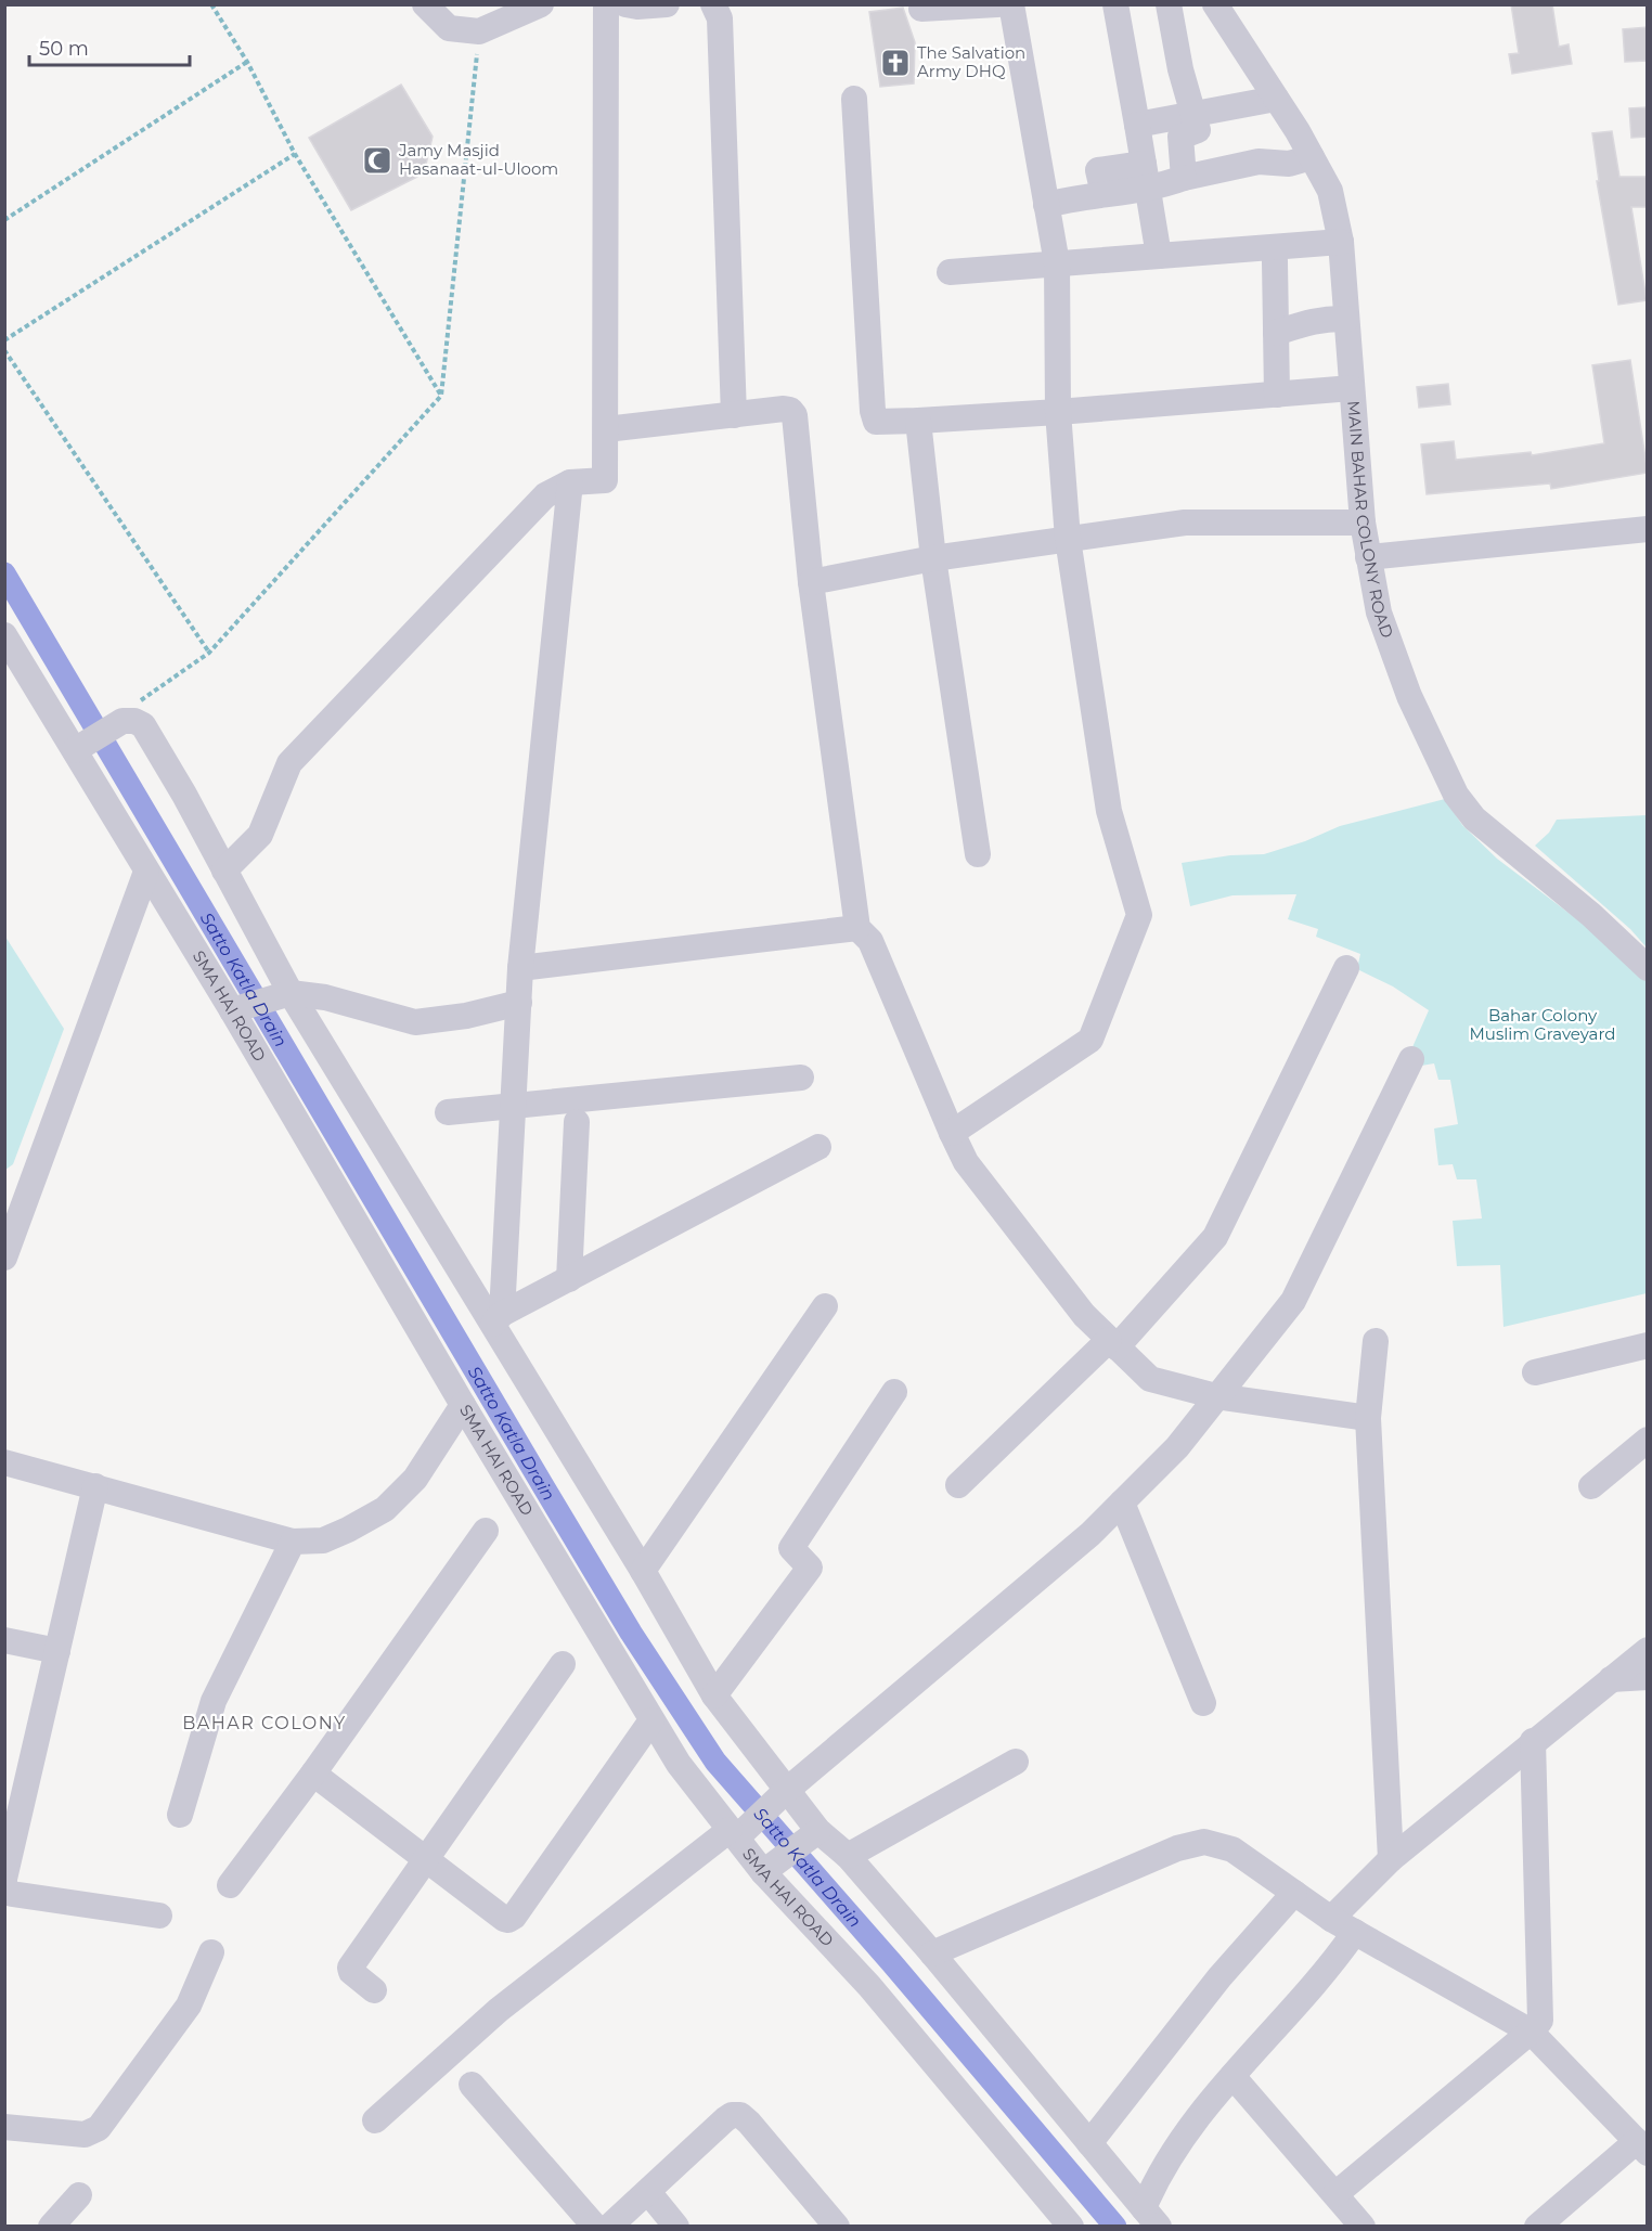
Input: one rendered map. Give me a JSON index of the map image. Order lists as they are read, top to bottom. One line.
{"streets":{"street":["MAIN BAHAR COLONY ROAD","SMA HAI ROAD"]},"districts":["BAHAR COLONY"],"water":["Satto Katla Drain"],"parks":["Bahar Colony Muslim Graveyard"],"places":{"church":["The Salvation Army DHQ"],"mosque":["Jamy Masjid Hasanaat-ul-Uloom"]},"scale_bar":"50 m"}
